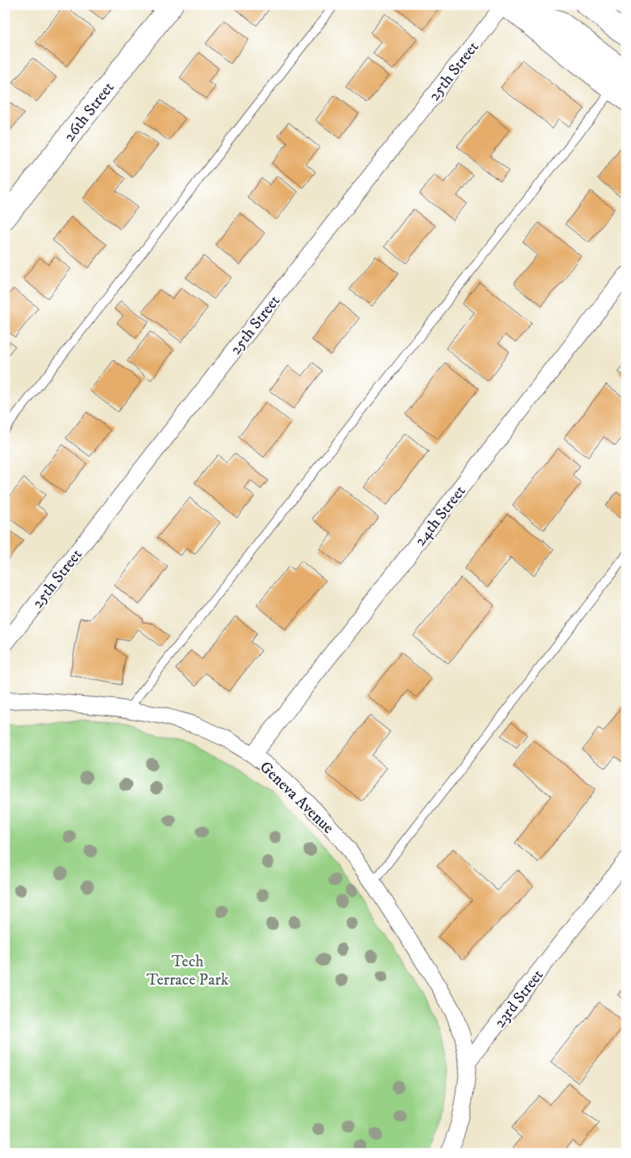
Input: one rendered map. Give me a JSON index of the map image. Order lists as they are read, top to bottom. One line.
{"streets":{"main road":["26th Street"],"street":["25th Street","24th Street","Geneva Avenue","23rd Street"]},"crossings":[["24th Street","Geneva Avenue"],["Geneva Avenue","23rd Street"]],"parks":["Tech Terrace Park"]}
